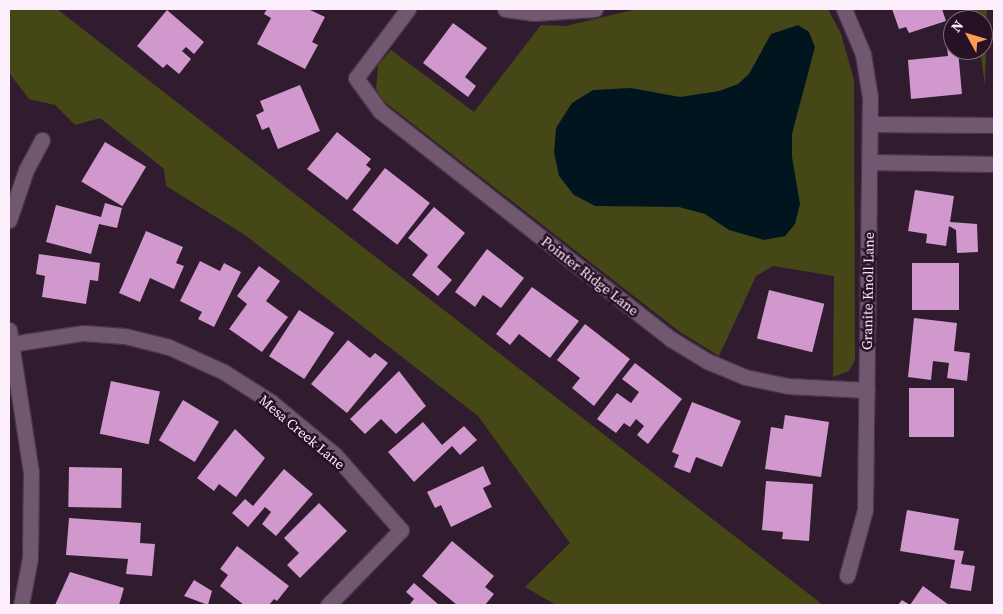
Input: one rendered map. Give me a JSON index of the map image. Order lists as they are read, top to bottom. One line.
{"streets":{"street":["Pointer Ridge Lane","Granite Knoll Lane","Mesa Creek Lane"]},"crossings":[["Pointer Ridge Lane","Granite Knoll Lane"]],"north":"top left"}
